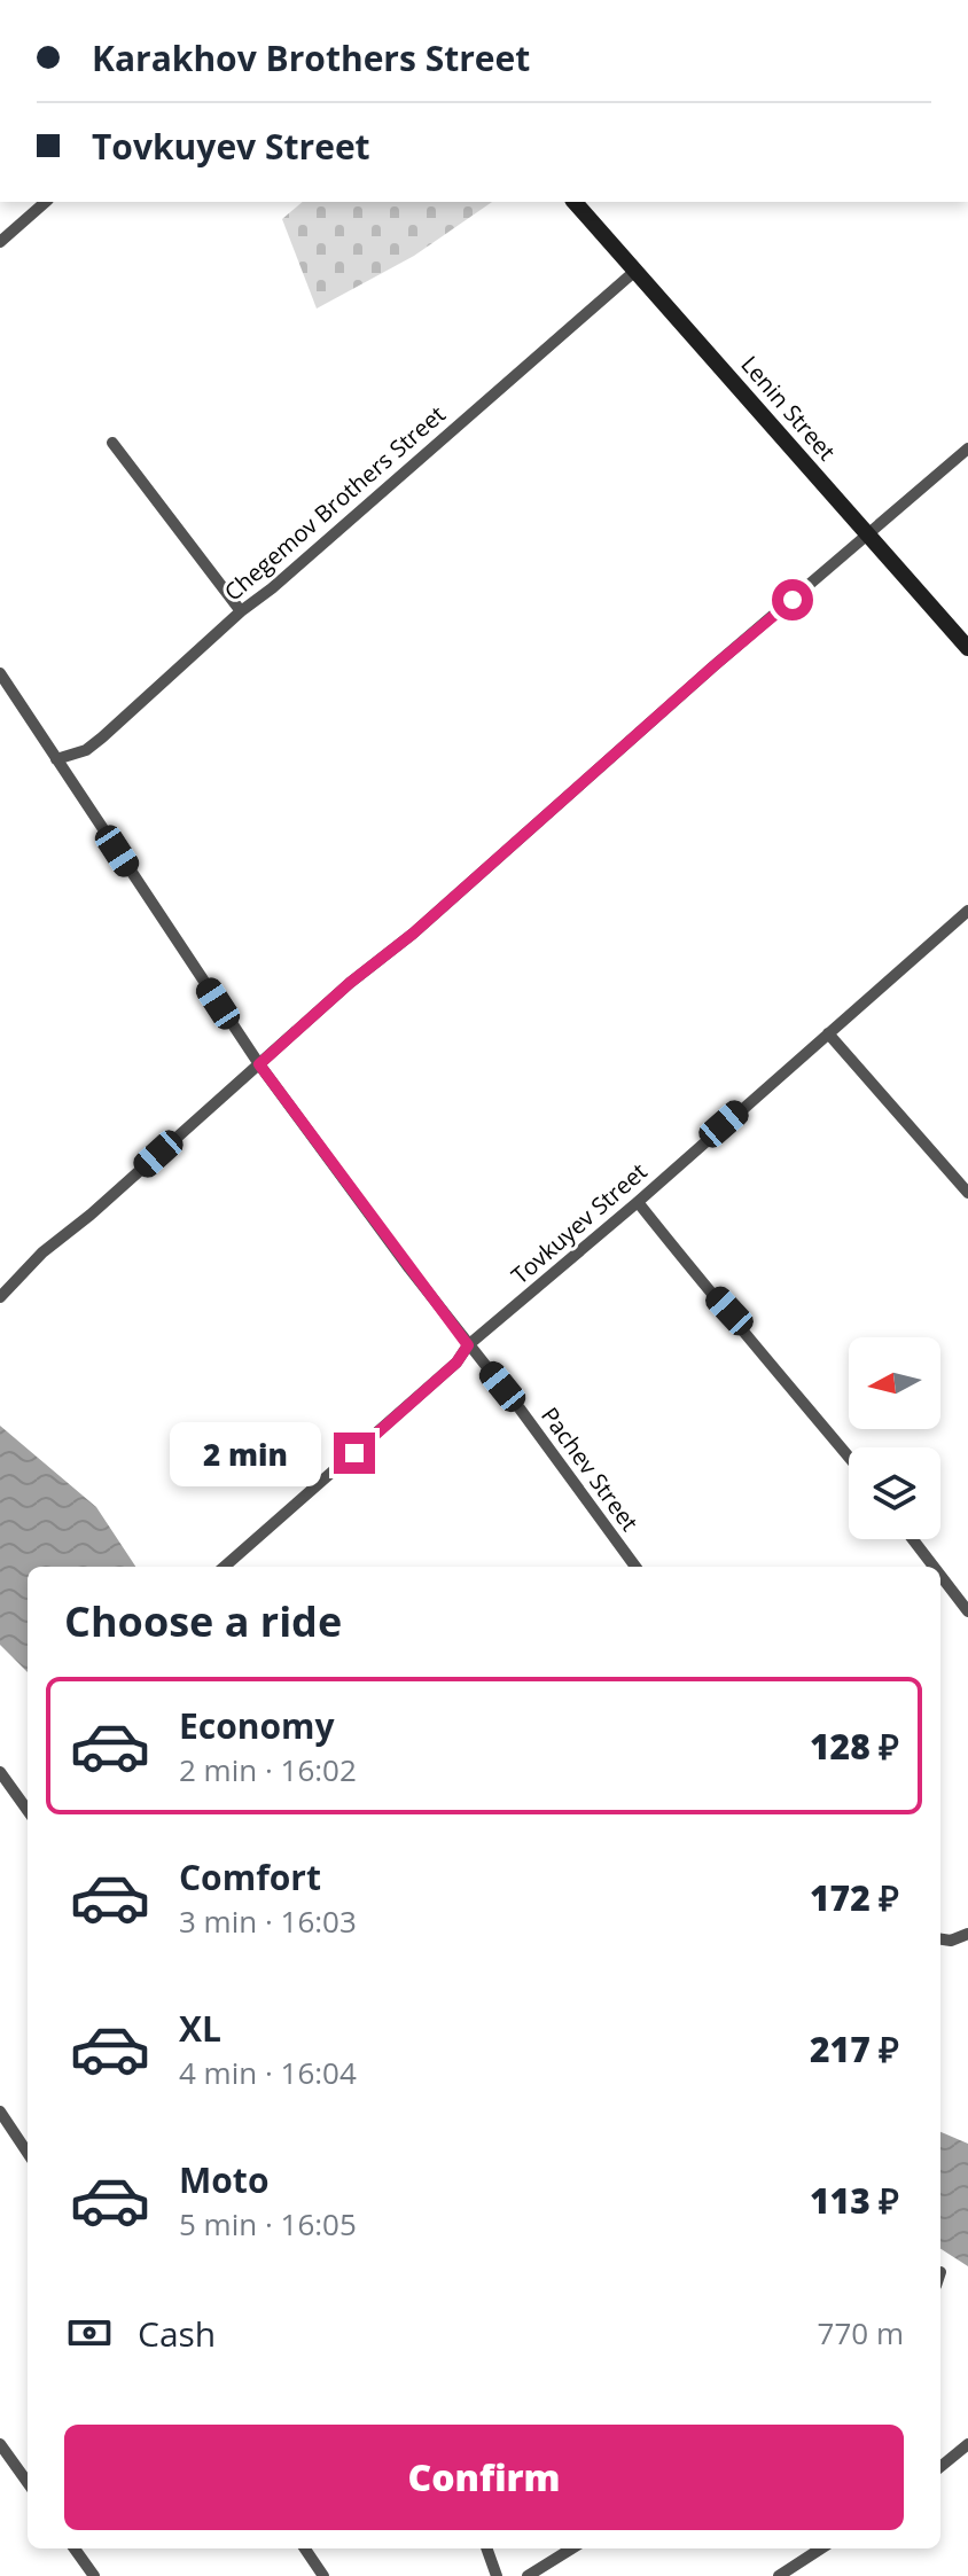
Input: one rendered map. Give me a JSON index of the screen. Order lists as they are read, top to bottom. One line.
{"streets":{"street":["Lenin Street","Chegemov Brothers Street","Tovkuyev Street","Pachev Street"]},"crossings":[["Lenin Street","Chegemov Brothers Street"],["Chegemov Brothers Street","Pachev Street"],["Tovkuyev Street","Pachev Street"]],"north":"left","page":{"banner":["Karakhov Brothers Street","Tovkuyev Street"],"bubble":"2 min","heading":"Choose a ride","list":[{"name":"Economy","note":"2 min · 16:02","value":"128 ₽"},{"name":"Comfort","note":"3 min · 16:03","value":"172 ₽"},{"name":"XL","note":"4 min · 16:04","value":"217 ₽"},{"name":"Moto","note":"5 min · 16:05","value":"113 ₽"}],"pay":["Cash","770 m"],"buttons":"Confirm"}}
